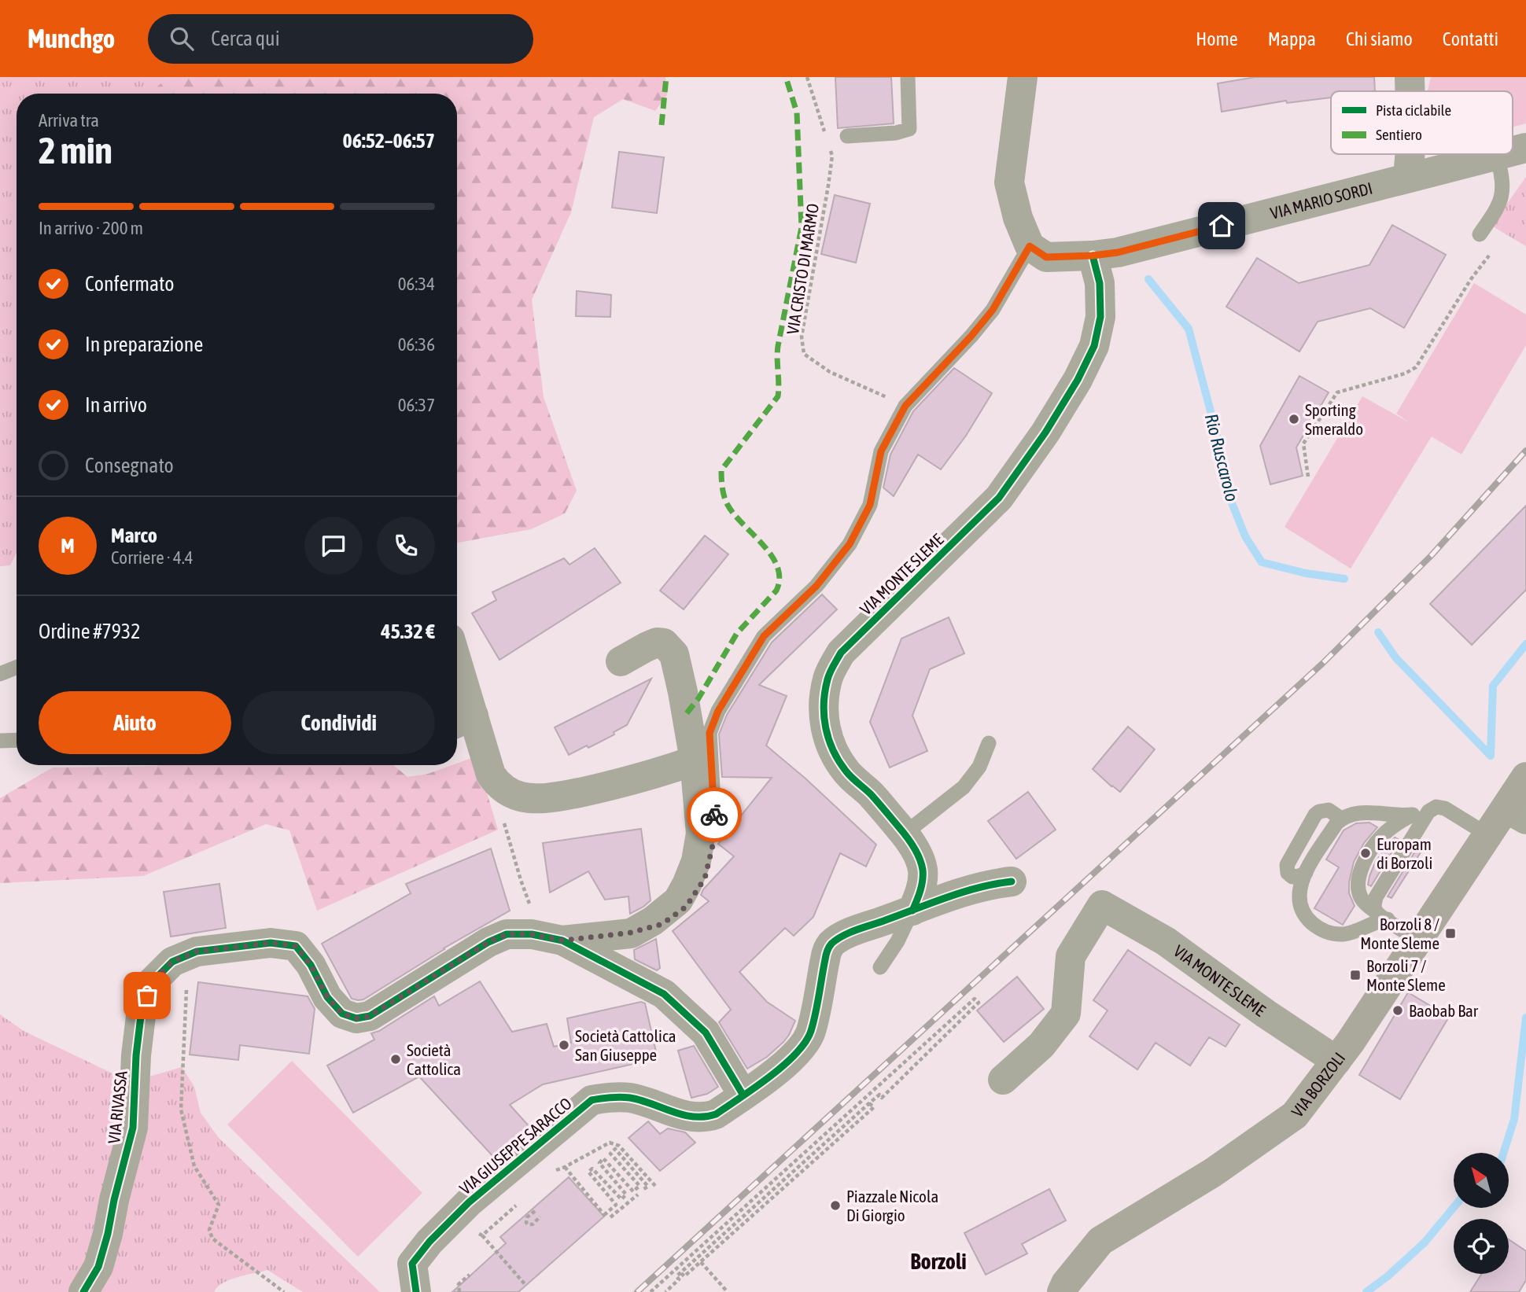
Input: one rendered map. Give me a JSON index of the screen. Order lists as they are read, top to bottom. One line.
{"streets":{"main road":["VIA BORZOLI"],"street":["VIA MARIO SORDI","VIA MONTE SLEME","VIA RIVASSA","VIA GIUSEPPE SARACCO"],"path":["VIA CRISTO DI MARMO"]},"crossings":[["VIA MARIO SORDI","VIA MONTE SLEME"],["VIA MONTE SLEME","VIA BORZOLI"]],"districts":["Borzoli"],"water":["Rio Ruscarolo"],"places":{"other":["Sporting Smeraldo","Europam di Borzoli","Baobab Bar","Società Cattolica San Giuseppe","Società Cattolica","Piazzale Nicola Di Giorgio"],"transit":["Borzoli 8 / Monte Sleme","Borzoli 7 / Monte Sleme"]},"legend":["Pista ciclabile","Sentiero"],"north":"top left","page":{"header":"Munchgo","search":"Cerca qui","nav":["Home","Mappa","Chi siamo","Contatti"],"heading":["2 min","Arriva tra","06:52–06:57"],"panel":["Marco","Corriere · 4.4","Ordine #7932","45.32 €"],"bar":"In arrivo · 200 m","list":[["Confermato","06:34"],["In preparazione","06:36"],["In arrivo","06:37"],"Consegnato"],"round":"M","buttons":["Aiuto","Condividi"]}}
